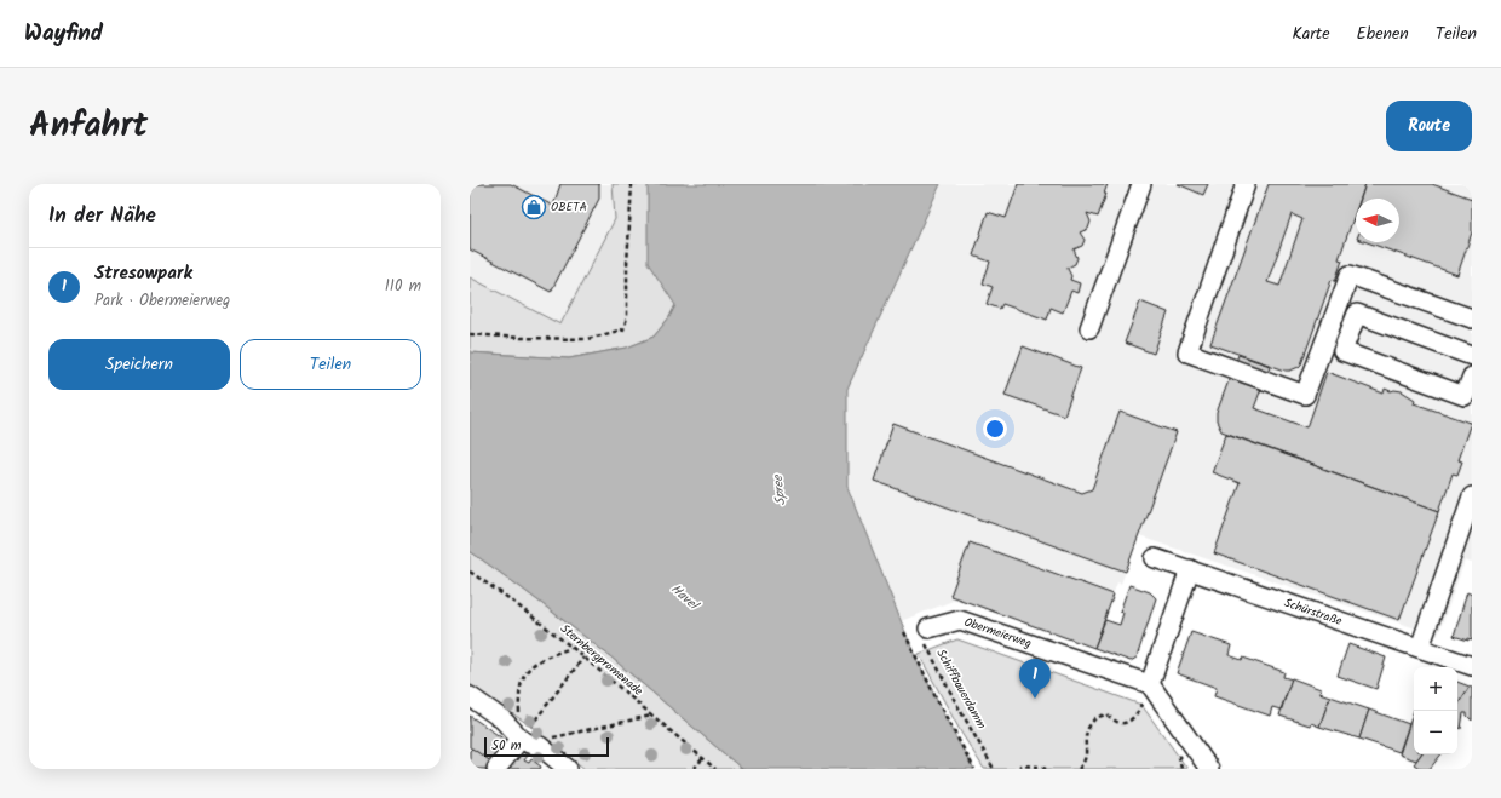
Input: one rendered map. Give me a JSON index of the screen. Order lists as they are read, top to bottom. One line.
{"streets":{"street":["Schürstraße","Obermeierweg"],"path":["Sternbergpromenade","Schiffbauerdamm"]},"crossings":[["Obermeierweg","Schiffbauerdamm"]],"water":["Spree","Havel"],"places":{"shop":["OBETA"]},"scale_bar":"50 m","north":"left","page":{"header":"Wayfind","nav":["Karte","Ebenen","Teilen"],"title":"Anfahrt","buttons":["Route",["Speichern","Teilen"]],"heading":"In der Nähe","list":[{"mark":"1","name":"Stresowpark","note":"Park · Obermeierweg","value":"110 m"}],"pins":"1","map_buttons":["+","−"],"scale":"50 m"}}
